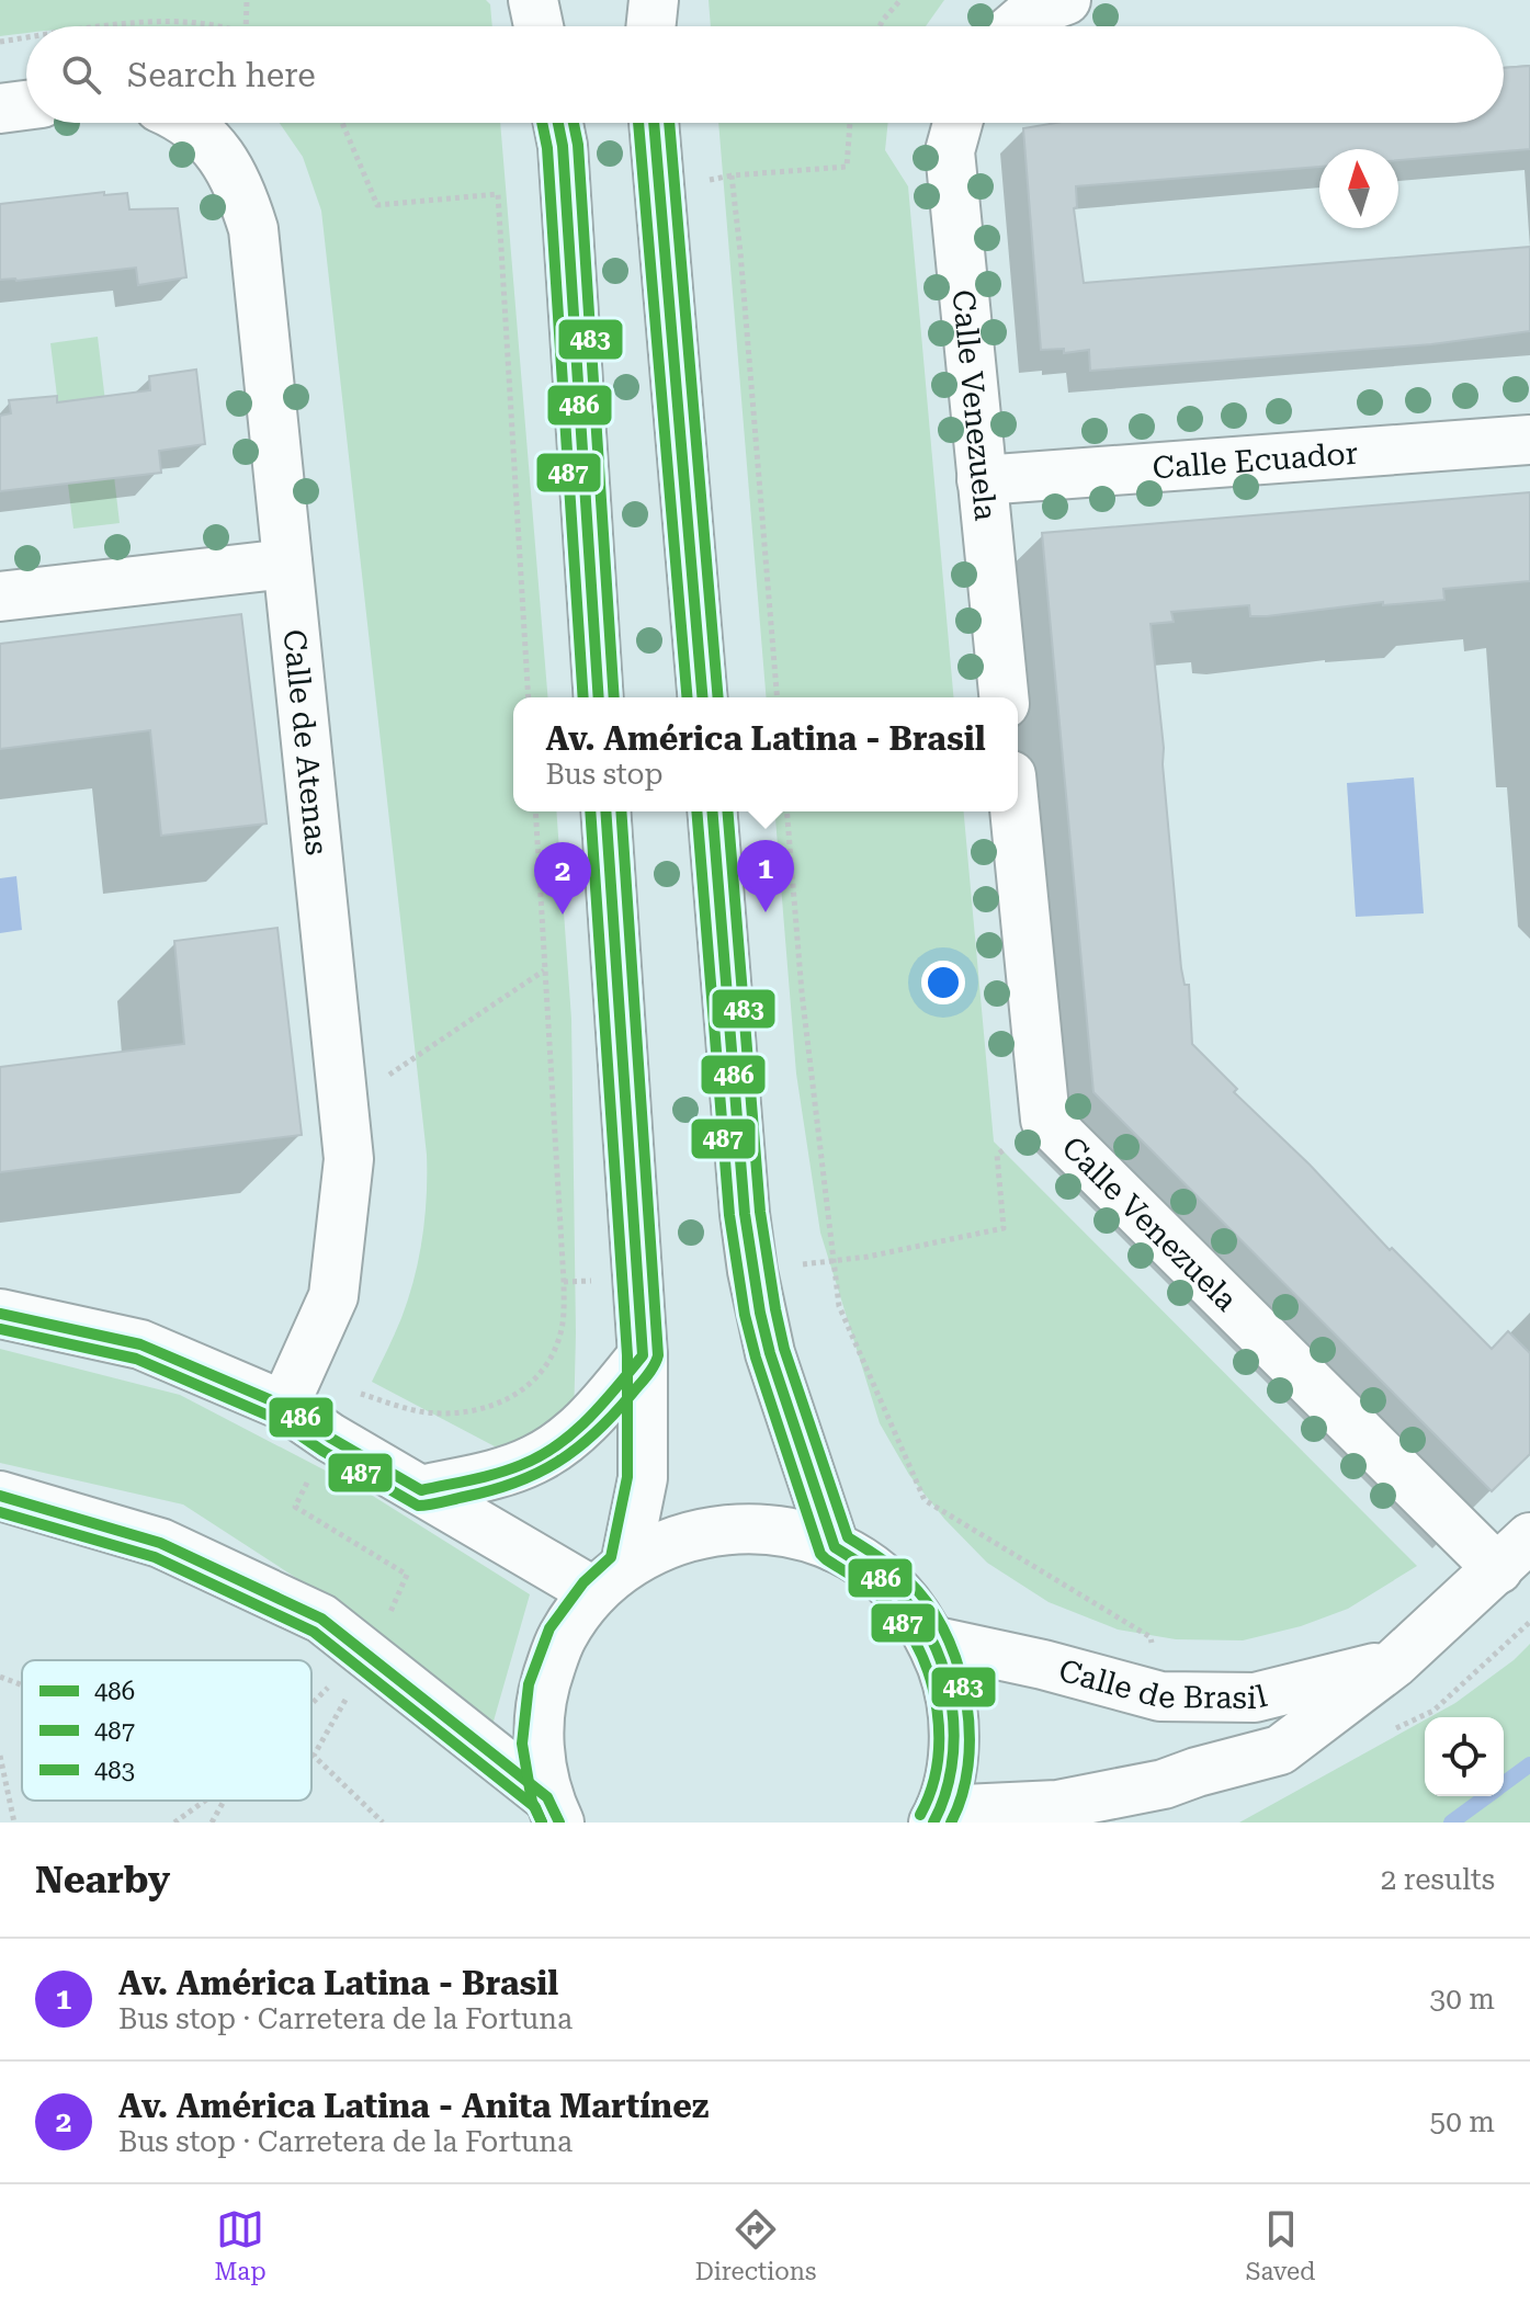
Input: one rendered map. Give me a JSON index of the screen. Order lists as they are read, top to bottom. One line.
{"streets":{"main road":["Calle Venezuela","Calle Ecuador","Calle de Atenas","Calle de Brasil"]},"crossings":[["Calle Venezuela","Calle Ecuador"],["Calle Venezuela","Calle de Brasil"]],"lines":["transit line 486","transit line 487","transit line 483"],"legend":["486","487","483"],"north":"top","page":{"search":"Search here","popup":["Av. América Latina - Brasil","Bus stop"],"pins":["1","2"],"heading":["Nearby","2 results"],"list":[{"mark":"1","name":"Av. América Latina - Brasil","note":"Bus stop · Carretera de la Fortuna","value":"30 m"},{"mark":"2","name":"Av. América Latina - Anita Martínez","note":"Bus stop · Carretera de la Fortuna","value":"50 m"}],"nav":["Map","Directions","Saved"]}}
